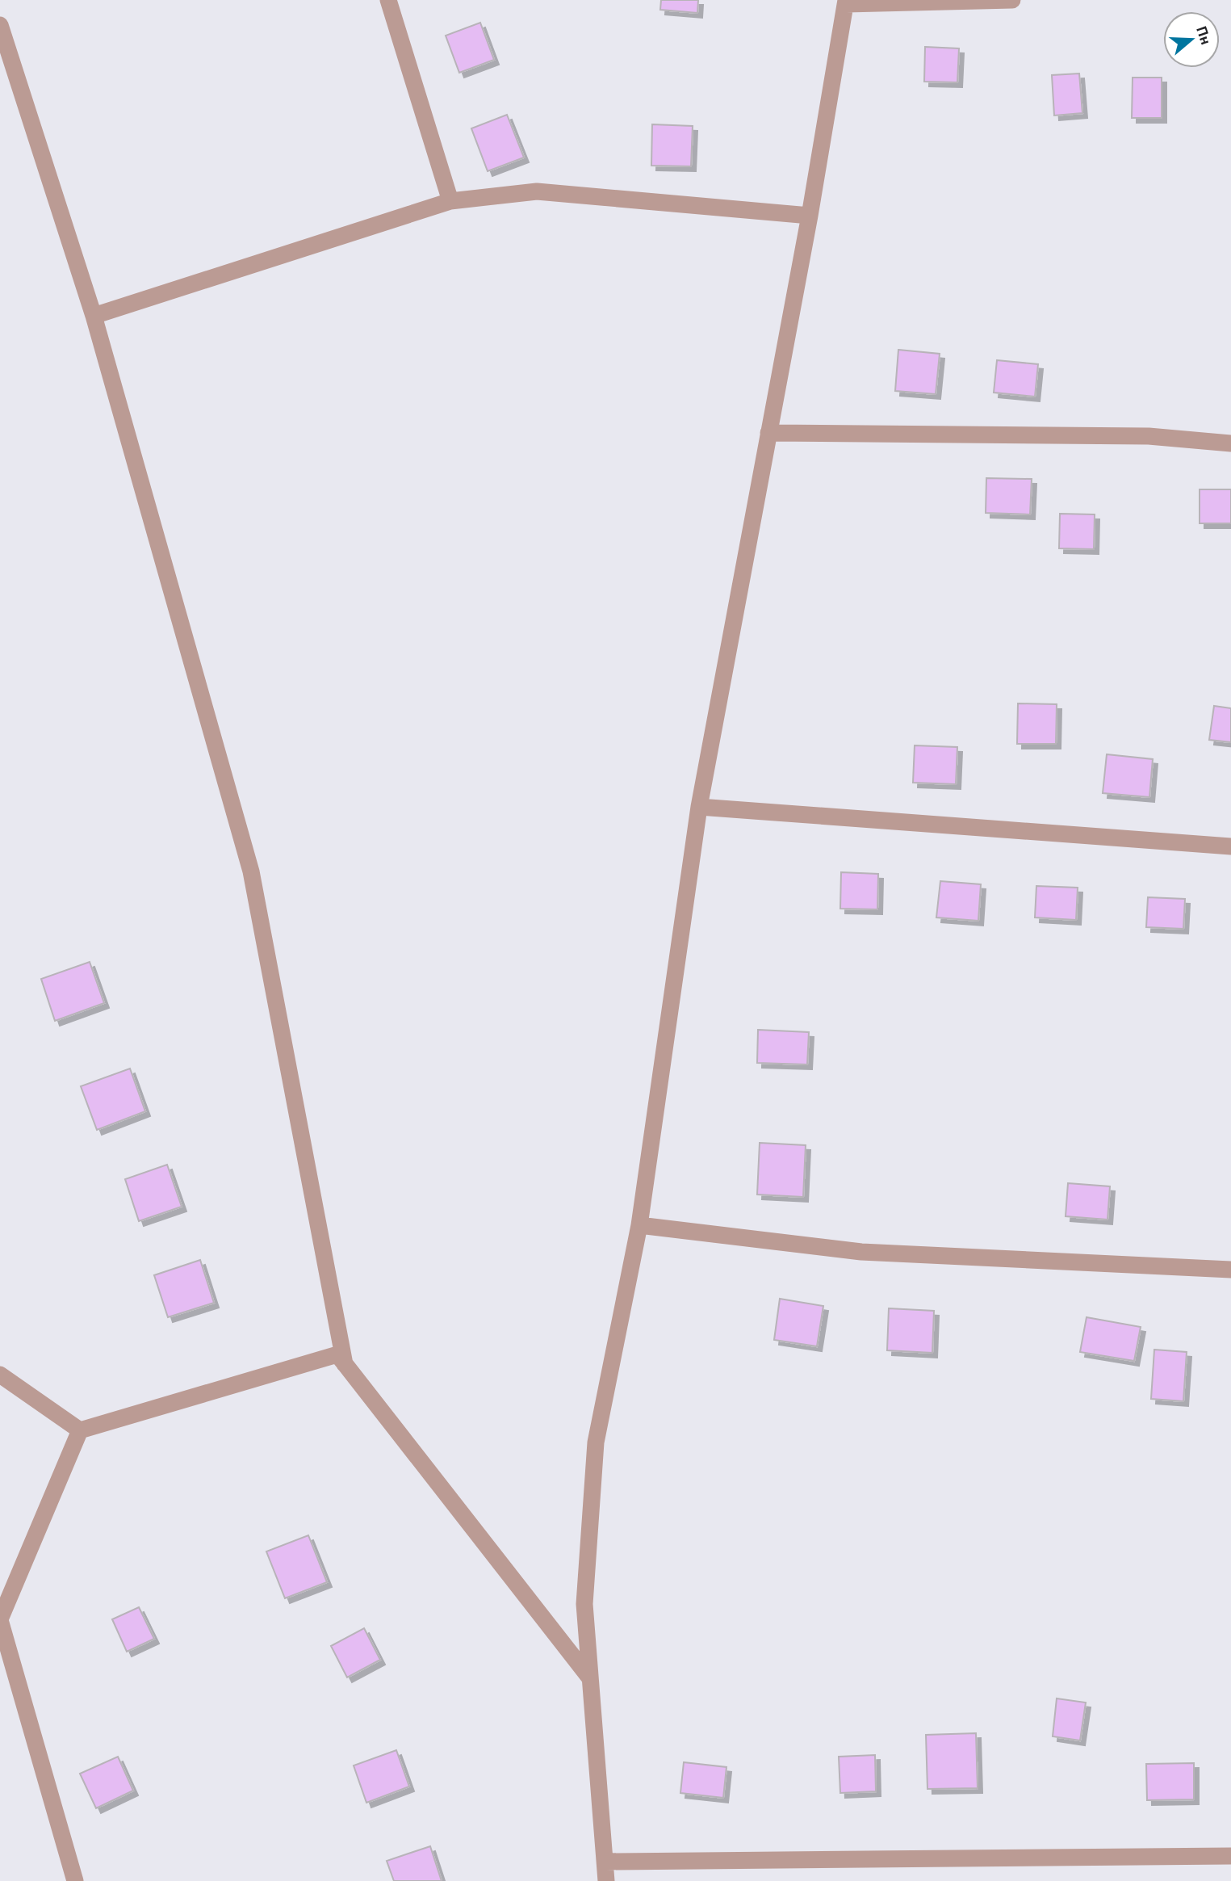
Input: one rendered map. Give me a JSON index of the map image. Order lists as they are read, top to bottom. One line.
{"north":"right"}
